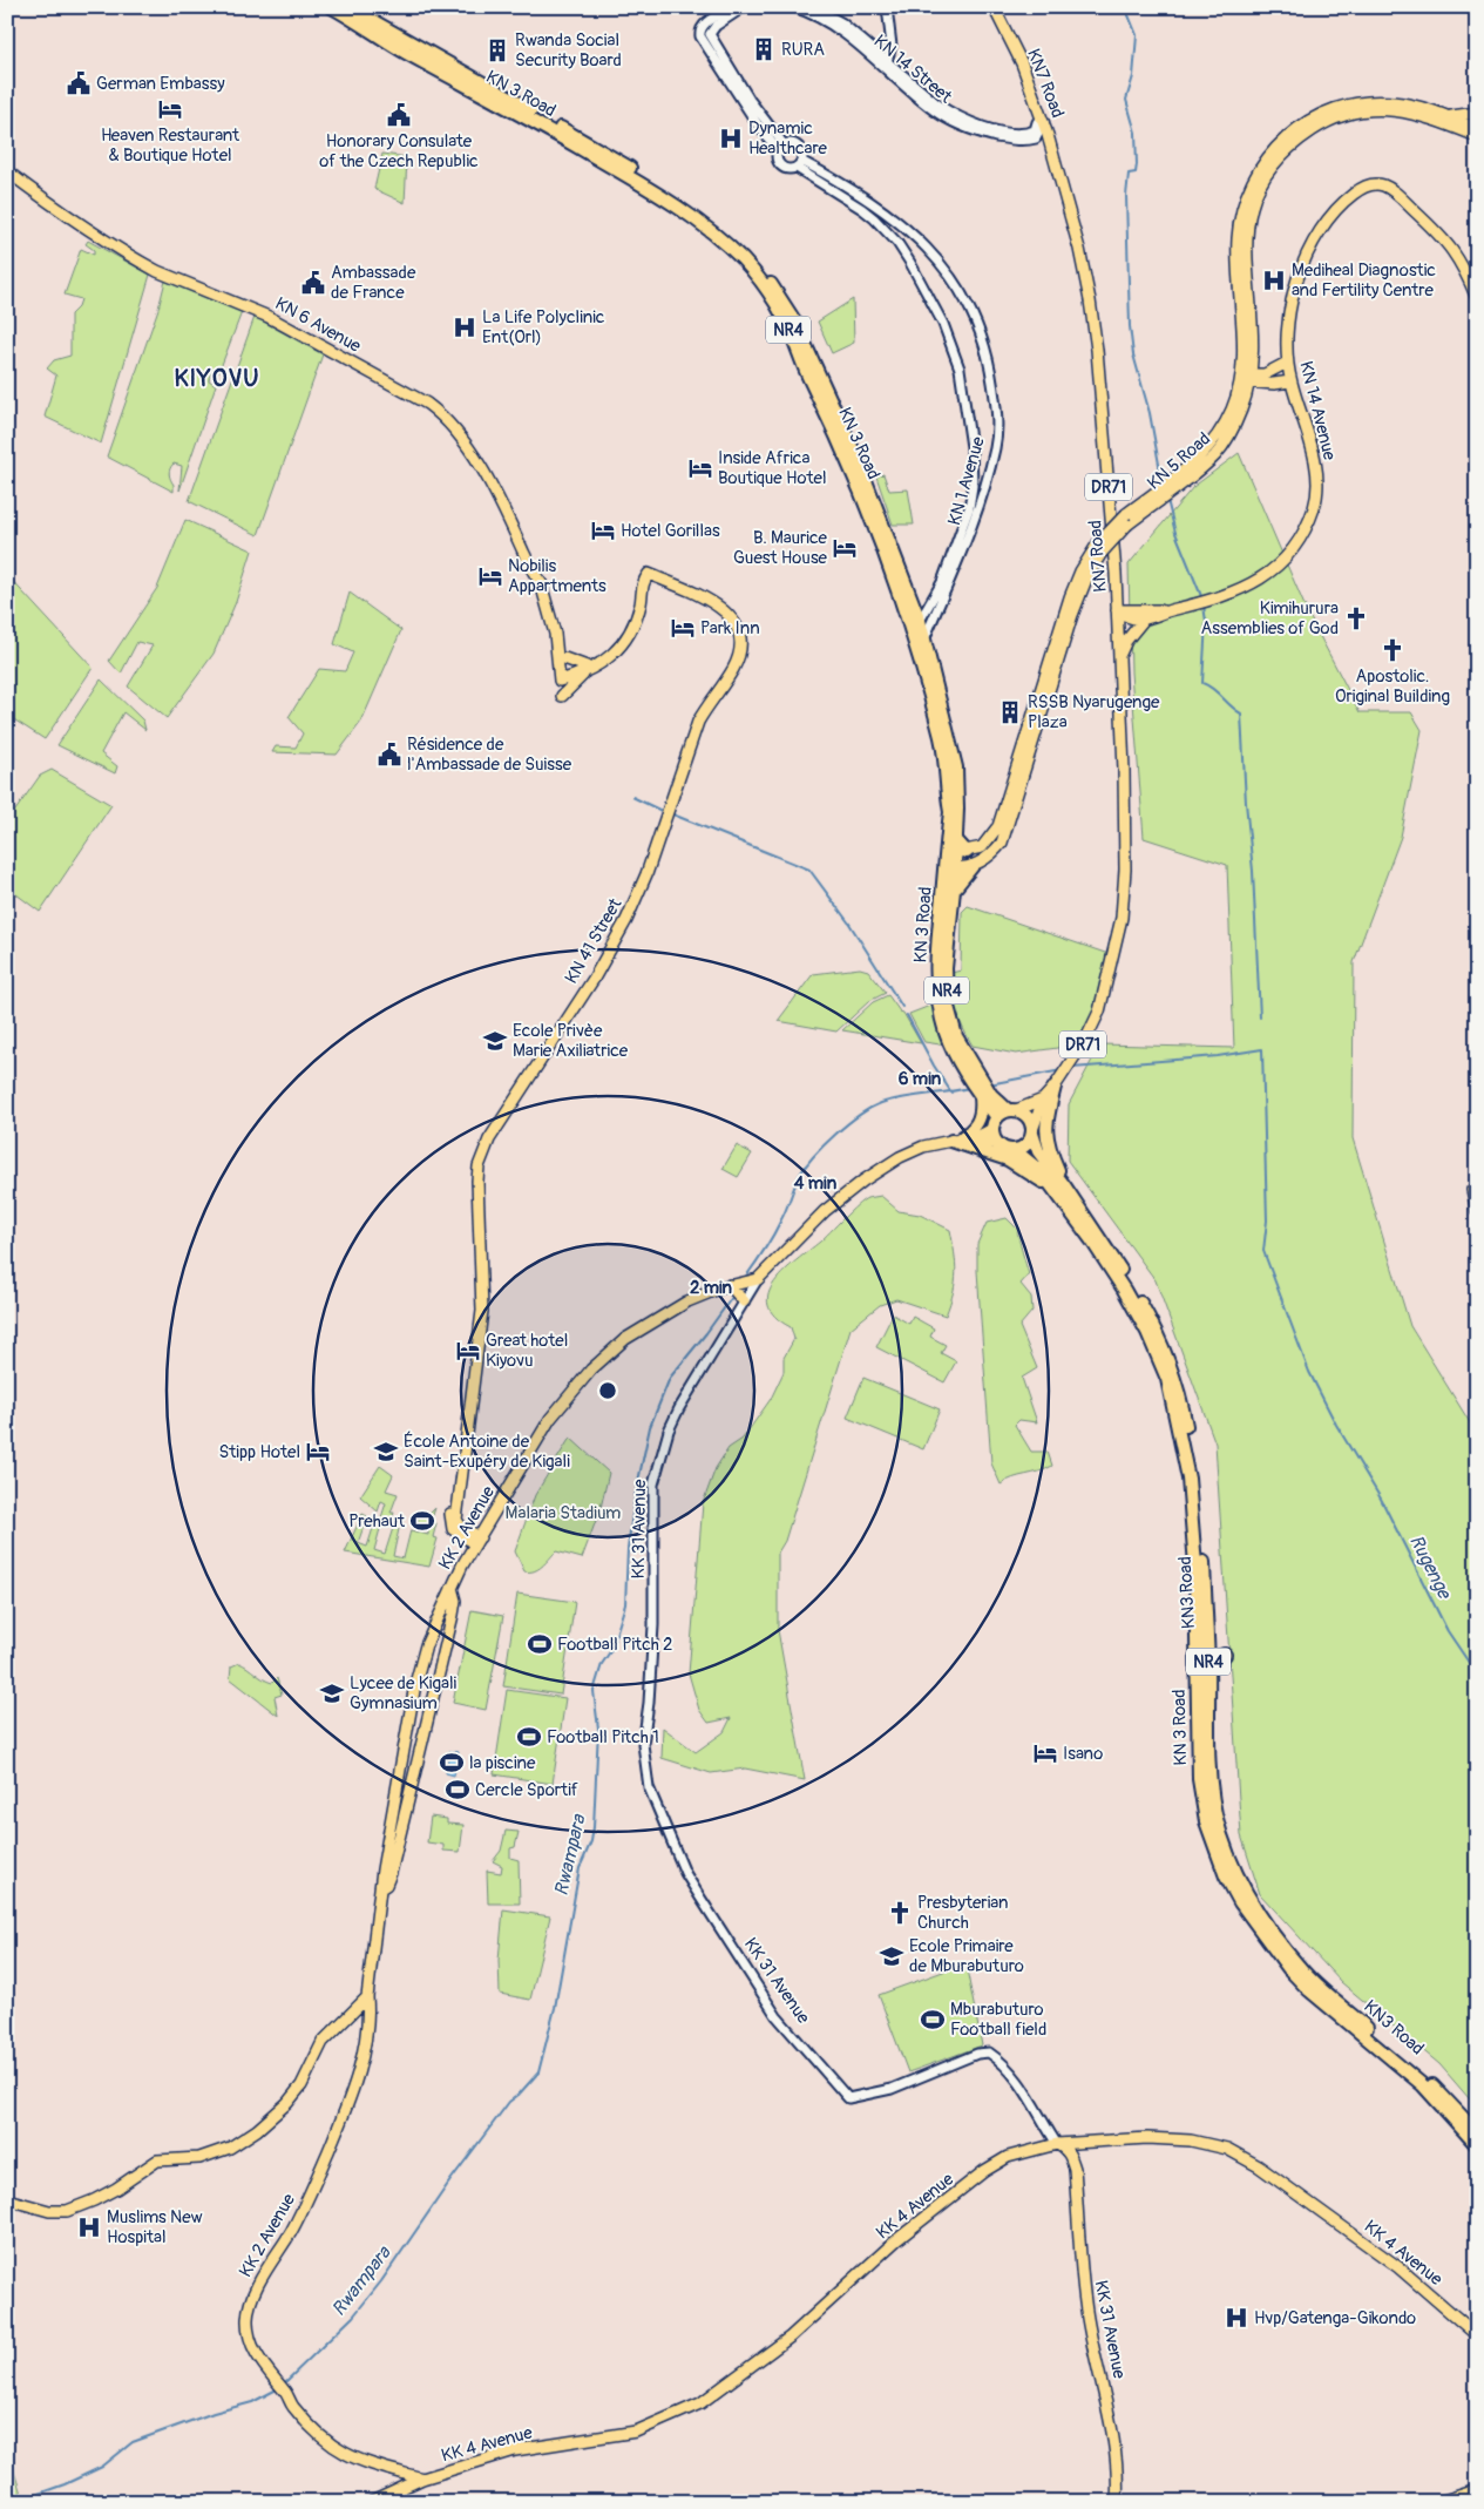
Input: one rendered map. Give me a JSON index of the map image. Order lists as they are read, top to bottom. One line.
{"streets":{"highway":["KN 3 Road","NR4","KN3 Road"],"main road":["KN7 Road","KN 6 Avenue","KN 14 Avenue","KN 5 Road","DR71","KN 41 Street","KK 2 Avenue","KK 31 Avenue","KK 4 Avenue"],"street":["KN 14 Street","KN 1 Avenue"]},"crossings":[["KN 14 Street","KN7 Road"],["KN7 Road","KN 3 Road"],["KN7 Road","NR4"],["KN7 Road","KN3 Road"],["KN 3 Road","NR4"],["KN 3 Road","KN 5 Road"],["KN 3 Road","KN 1 Avenue"],["KN 3 Road","KN3 Road"],["KN 6 Avenue","KN 41 Street"],["NR4","KN3 Road"],["KN 41 Street","KK 2 Avenue"],["KK 2 Avenue","KK 31 Avenue"],["KK 2 Avenue","KK 4 Avenue"],["KK 31 Avenue","KK 4 Avenue"]],"districts":["KIYOVU"],"water":["Rugenge","Rwampara"],"parks":["Malaria Stadium"],"places":{"building":["RURA","Rwanda Social Security Board","RSSB Nyarugenge Plaza"],"public building":["German Embassy","Honorary Consulate of the Czech Republic","Ambassade de France","Résidence de l'Ambassade de Suisse"],"hotel":["Heaven Restaurant & Boutique Hotel","Inside Africa Boutique Hotel","Hotel Gorillas","B. Maurice Guest House","Nobilis Appartments","Park Inn","Great hotel Kiyovu","Stipp Hotel","Isano"],"hospital":["Dynamic Healthcare","Mediheal Diagnostic and Fertility Centre","La Life Polyclinic Ent(Orl)","Muslims New Hospital","Hvp/Gatenga-Gikondo"],"church":["Kimihurura Assemblies of God","Apostolic. Original Building","Presbyterian Church"],"school or university":["Ecole Privèe Marie Axiliatrice","École Antoine de Saint-Exupéry de Kigali","Lycee de Kigali Gymnasium","Ecole Primaire de Mburabuturo"],"sports":["Prehaut","Football Pitch 2","Football Pitch 1","la piscine","Cercle Sportif","Mburabuturo Football field"]},"rings":["6 min","4 min","2 min"]}
